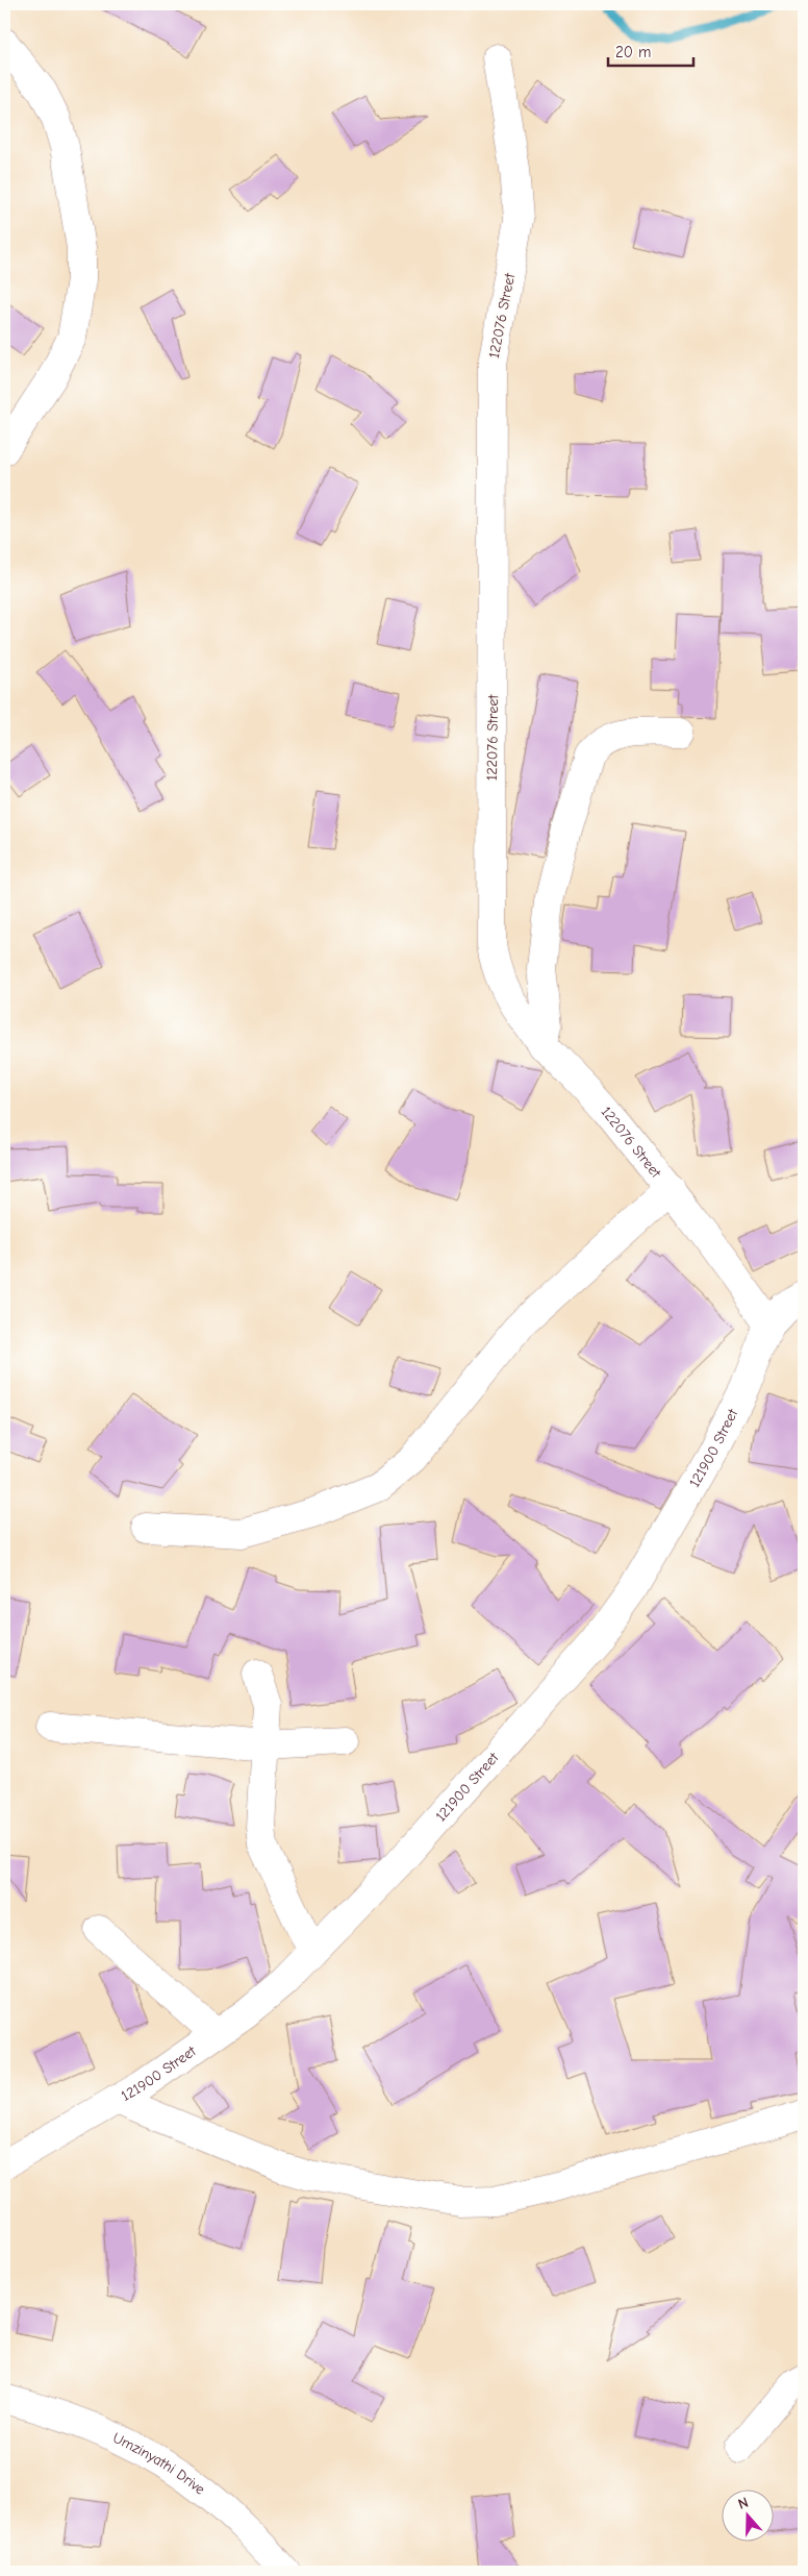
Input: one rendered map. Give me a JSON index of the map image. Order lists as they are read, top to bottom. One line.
{"streets":{"street":["122076 Street","121900 Street","Umzinyathi Drive"]},"crossings":[["122076 Street","121900 Street"]],"scale_bar":"20 m","north":"top"}
